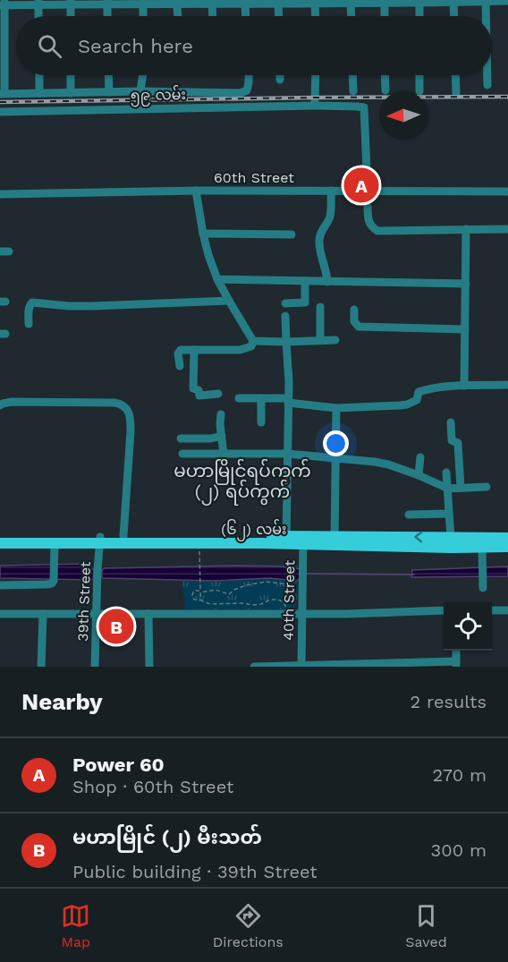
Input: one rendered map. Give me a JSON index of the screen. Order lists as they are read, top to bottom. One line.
{"streets":{"main road":["(၆၂) လမ်း"],"street":["၅၉ လမ်း","60th Street","40th Street","39th Street"]},"crossings":[["၅၉ လမ်း","60th Street"],["(၆၂) လမ်း","40th Street"],["(၆၂) လမ်း","39th Street"]],"districts":["မဟာမြိုင်ရပ်ကွက် (၂) ရပ်ကွက်"],"north":"left","page":{"search":"Search here","pins":["A","B"],"heading":["Nearby","2 results"],"list":[{"mark":"A","name":"Power 60","note":"Shop · 60th Street","value":"270 m"},{"mark":"B","name":"မဟာမြိုင် (၂) မီးသတ်","note":"Public building · 39th Street","value":"300 m"}],"nav":["Map","Directions","Saved"]}}
